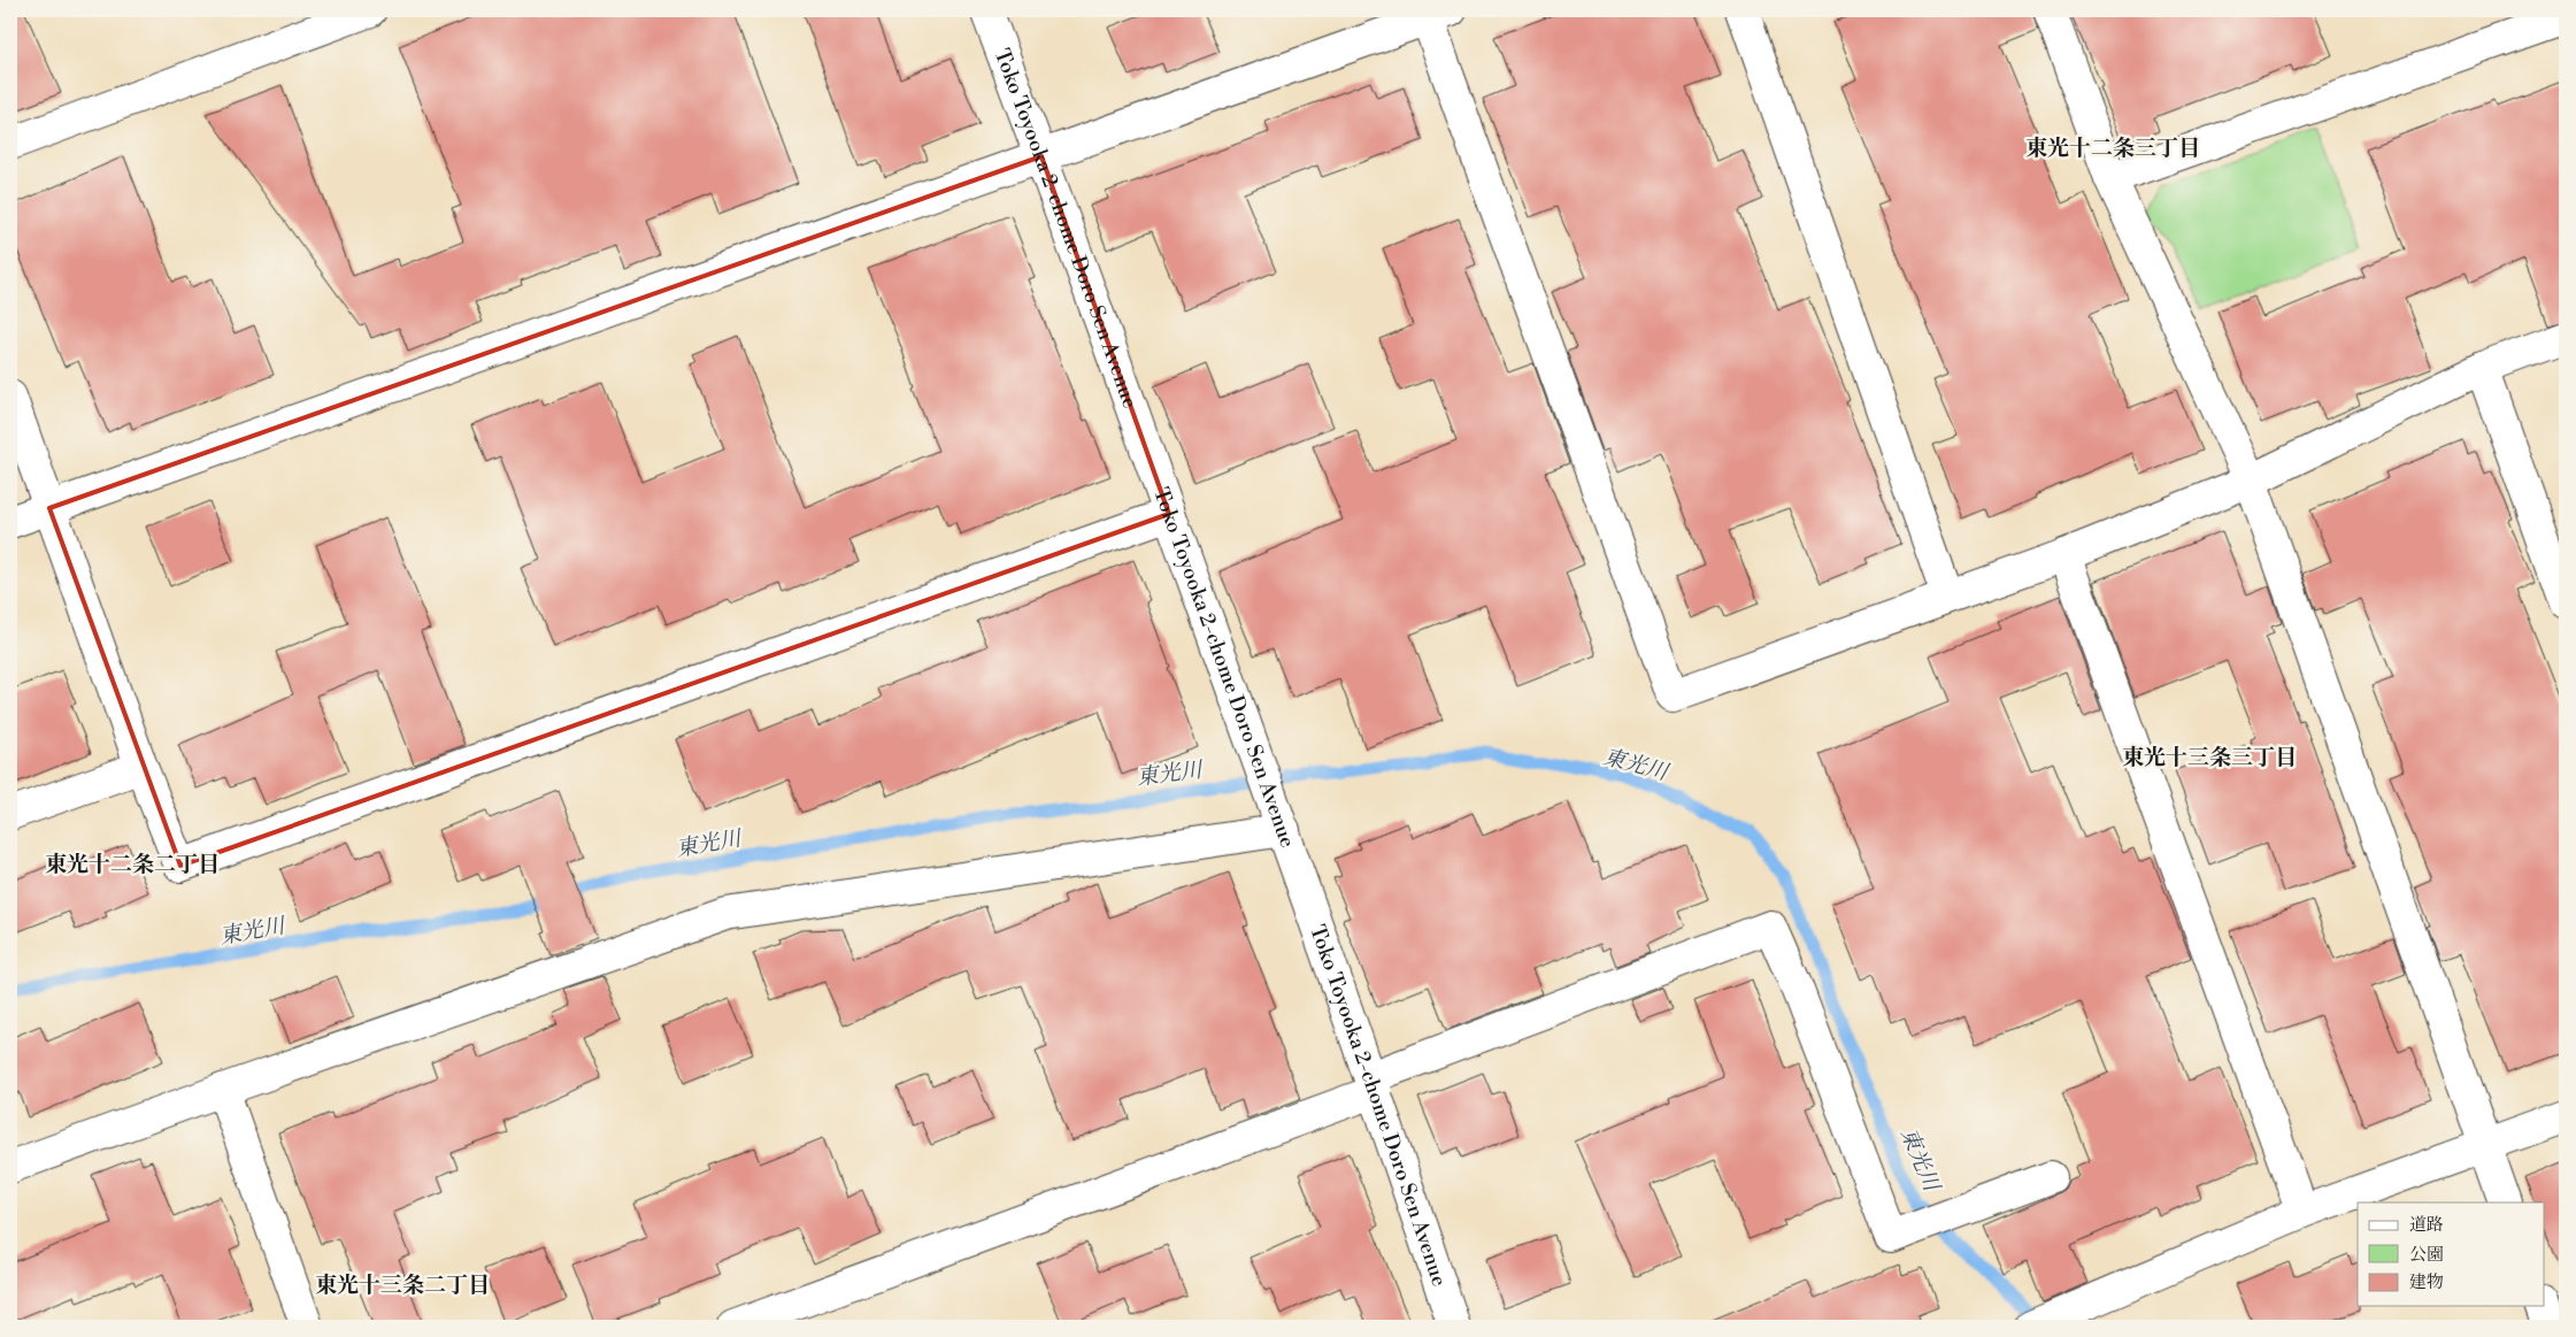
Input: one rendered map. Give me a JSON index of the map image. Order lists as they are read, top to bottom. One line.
{"streets":{"street":["Toko Toyooka 2-chome Doro Sen Avenue"]},"districts":["東光十二条三丁目","東光十三条三丁目","東光十二条二丁目","東光十三条二丁目"],"water":["東光川"],"legend":["道路","公園","建物"]}
